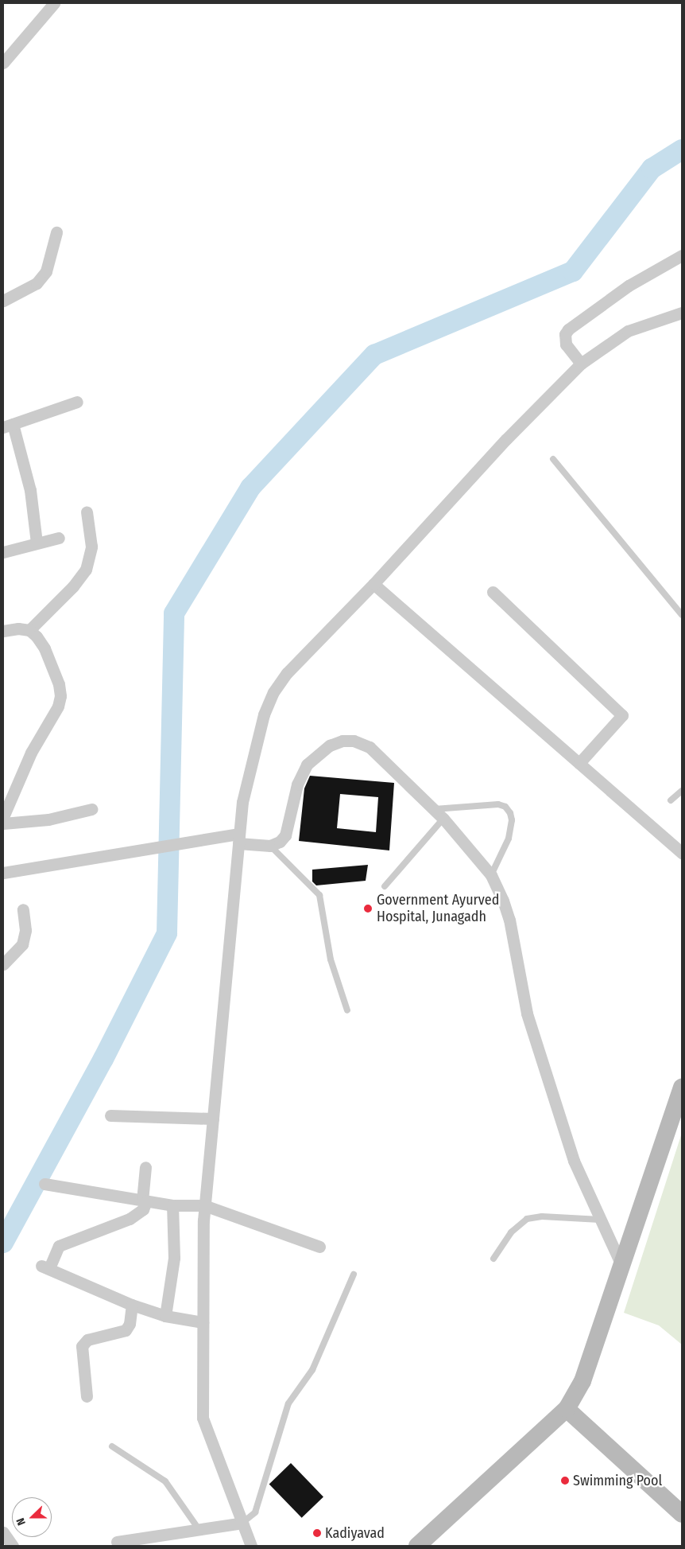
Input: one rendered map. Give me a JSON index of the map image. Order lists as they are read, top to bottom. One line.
{"places":["Government Ayurved Hospital, Junagadh","Swimming Pool","Kadiyavad"],"north":"left"}
